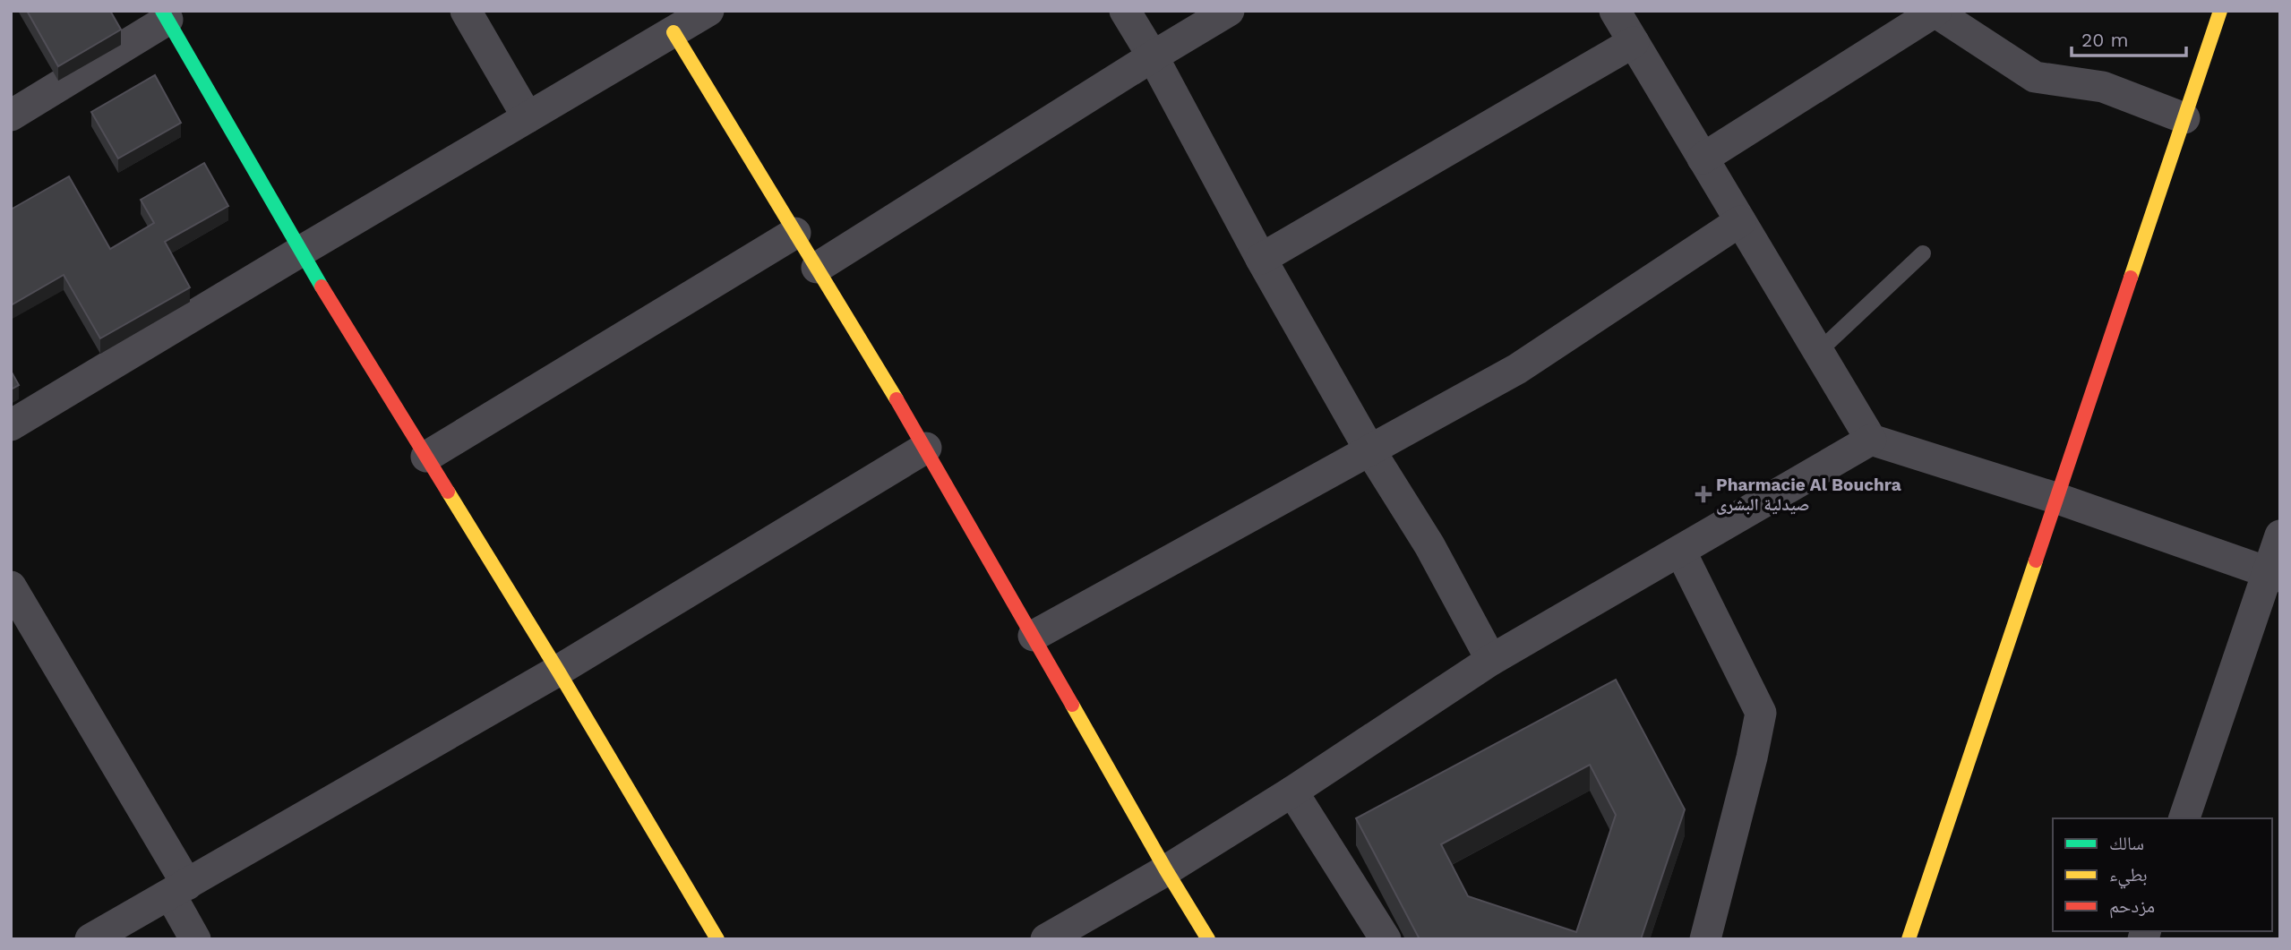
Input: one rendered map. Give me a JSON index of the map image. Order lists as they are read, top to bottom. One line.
{"places":{"health":["Pharmacie Al Bouchra صيدلية البشرى"]},"legend":["سالك","بطيء","مزدحم"],"scale_bar":"20 m"}
